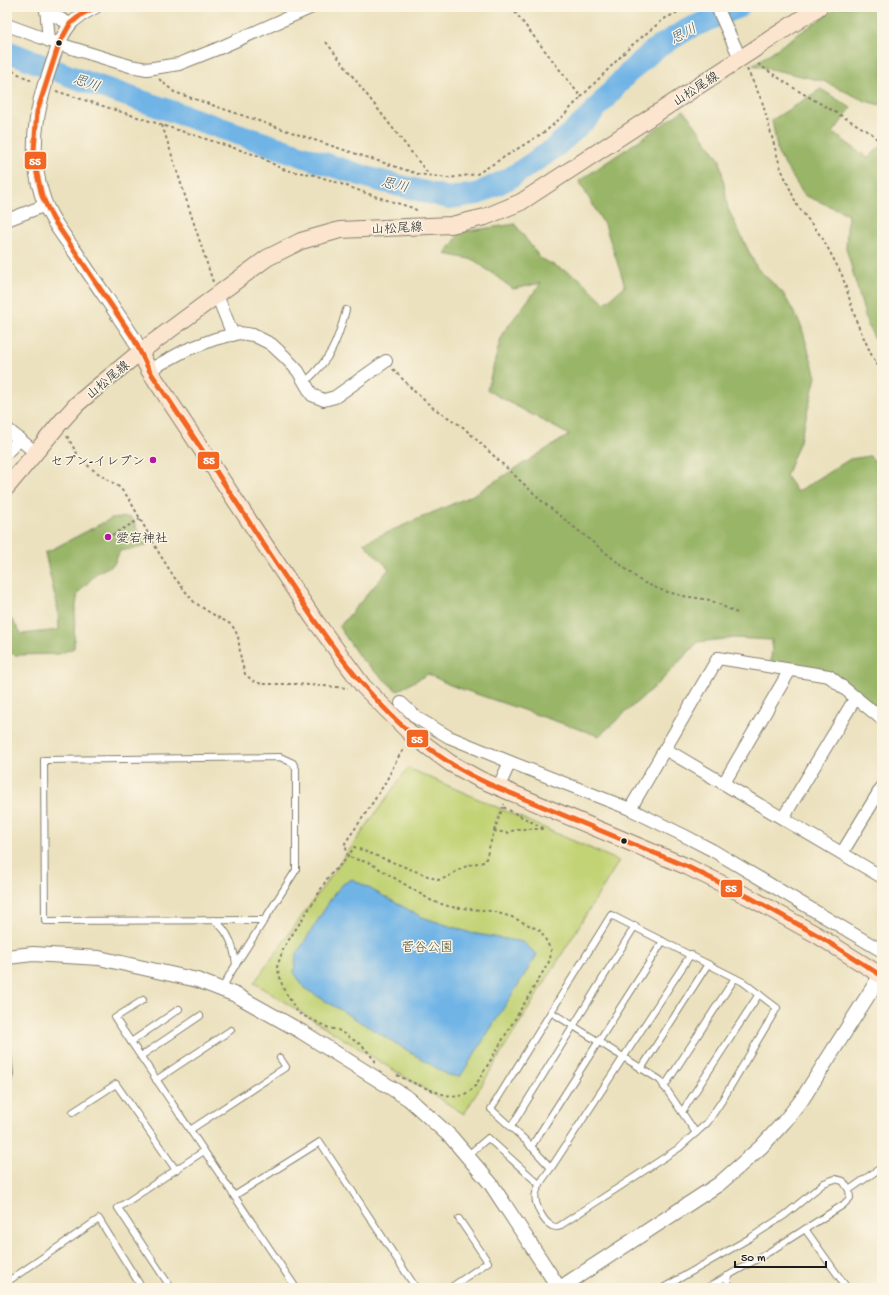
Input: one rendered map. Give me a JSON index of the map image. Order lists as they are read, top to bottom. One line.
{"streets":{"main road":["山松尾線"]},"water":["思川"],"parks":["菅谷公園"],"places":["セブン-イレブン","愛宕神社"],"lines":["transit line 55"],"scale_bar":"50 m"}
